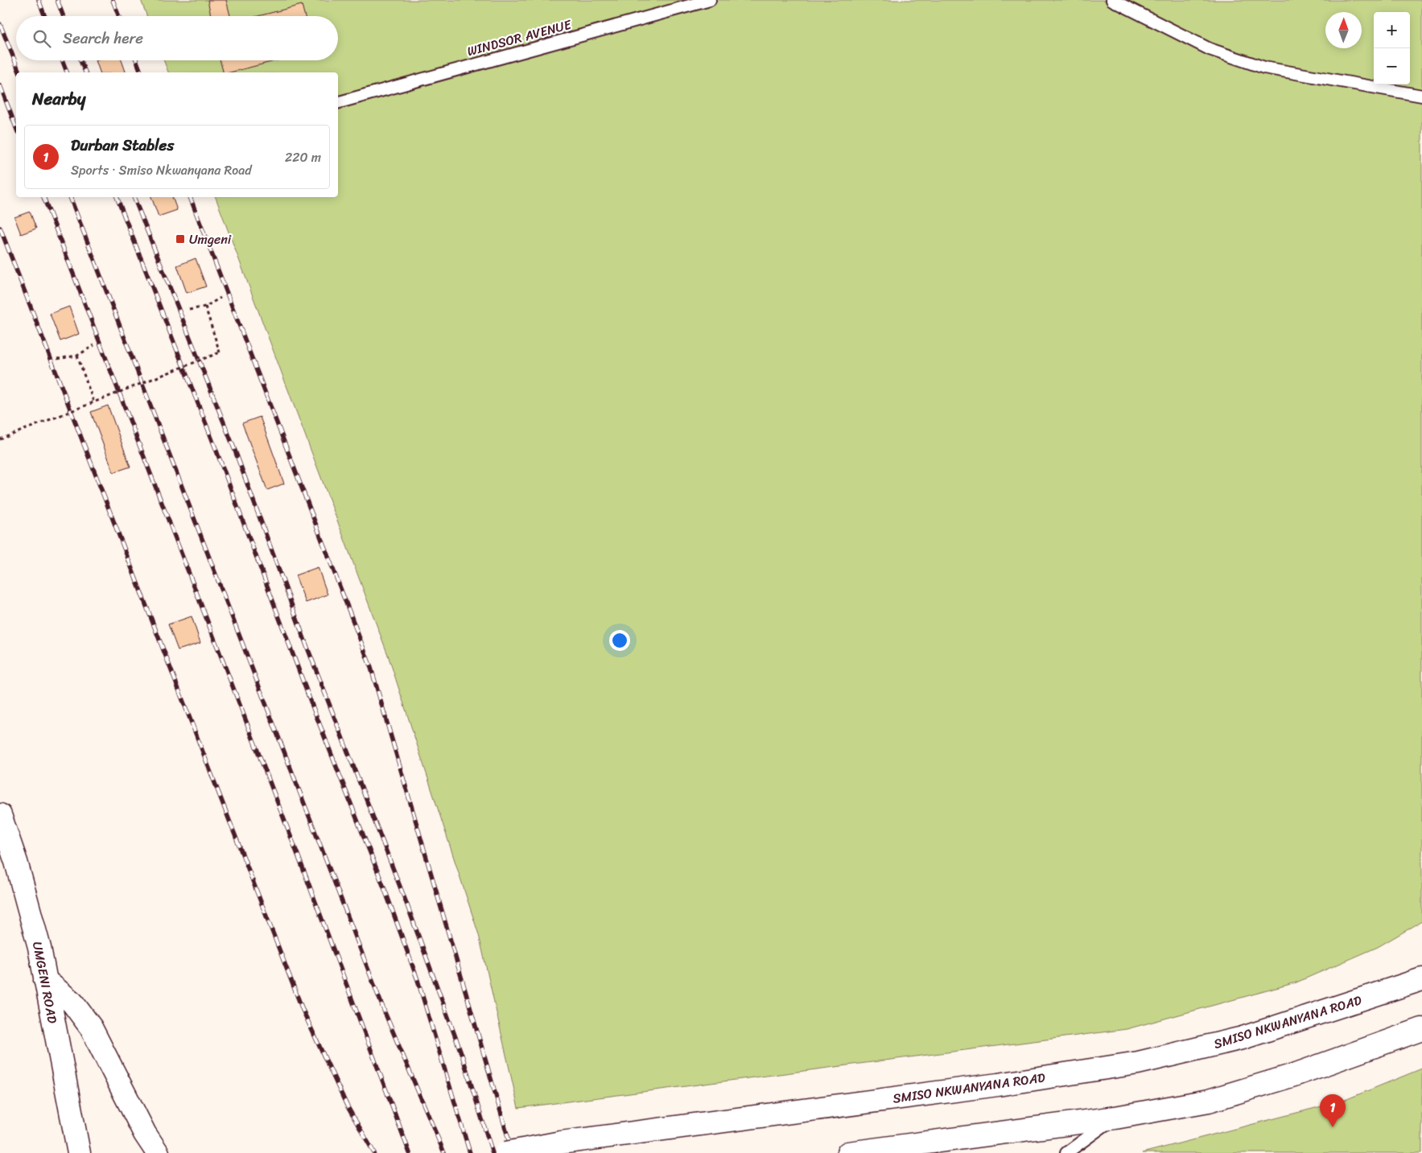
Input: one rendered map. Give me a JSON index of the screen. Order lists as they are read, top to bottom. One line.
{"streets":{"street":["UMGENI ROAD","SMISO NKWANYANA ROAD"],"lane":["WINDSOR AVENUE"]},"places":{"transit":["Umgeni"]},"north":"top","page":{"map_buttons":["+","−"],"search":"Search here","heading":"Nearby","list":[{"mark":"1","name":"Durban Stables","note":"Sports · Smiso Nkwanyana Road","value":"220 m"}],"pins":"1"}}
